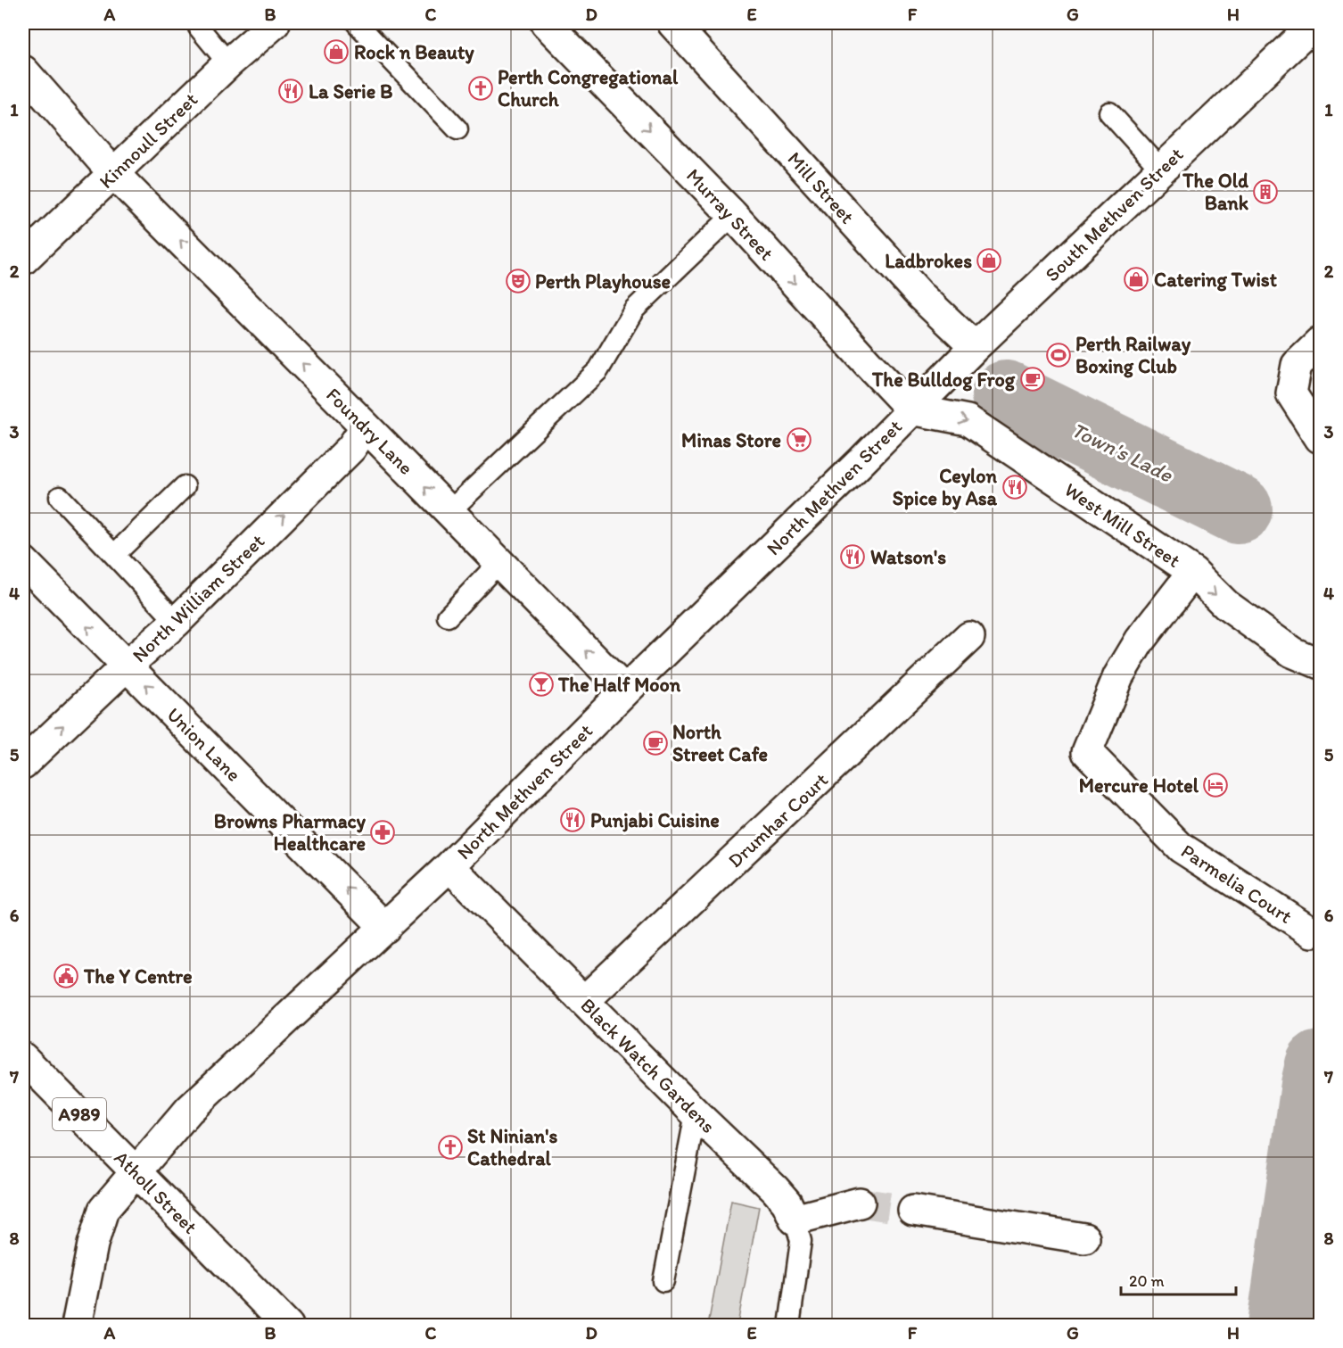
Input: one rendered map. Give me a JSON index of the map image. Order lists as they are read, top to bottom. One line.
{"streets":{"street":["Kinnoull Street","Mill Street","Murray Street","South Methven Street","Foundry Lane","North Methven Street","West Mill Street","North William Street","Union Lane","Drumhar Court","Parmelia Court","Black Watch Gardens","A989","Atholl Street"]},"crossings":[["Kinnoull Street","Foundry Lane"],["Mill Street","South Methven Street"],["Murray Street","South Methven Street"],["Murray Street","North Methven Street"],["Murray Street","West Mill Street"],["South Methven Street","North Methven Street"],["South Methven Street","West Mill Street"],["Foundry Lane","North Methven Street"],["Foundry Lane","North William Street"],["North Methven Street","West Mill Street"],["North Methven Street","Union Lane"],["North Methven Street","Black Watch Gardens"],["North Methven Street","Atholl Street"],["West Mill Street","Parmelia Court"],["North William Street","Union Lane"],["Drumhar Court","Black Watch Gardens"]],"one_way":["Murray Street","Foundry Lane","West Mill Street","North William Street","Union Lane"],"water":["Town's Lade"],"places":{"shop":["Rock n Beauty","Ladbrokes","Catering Twist"],"church":["Perth Congregational Church","St Ninian's Cathedral"],"restaurant":["La Serie B","Ceylon Spice by Asa","Watson's","Punjabi Cuisine"],"building":["The Old Bank"],"theatre":["Perth Playhouse"],"sports":["Perth Railway Boxing Club"],"cafe":["The Bulldog Frog","North Street Cafe"],"supermarket":["Minas Store"],"bar":["The Half Moon"],"hotel":["Mercure Hotel"],"pharmacy":["Browns Pharmacy Healthcare"],"public building":["The Y Centre"]},"scale_bar":"20 m","grid":{"columns":["A","B","C","D","E","F","G","H"],"rows":["1","2","3","4","5","6","7","8"]}}
